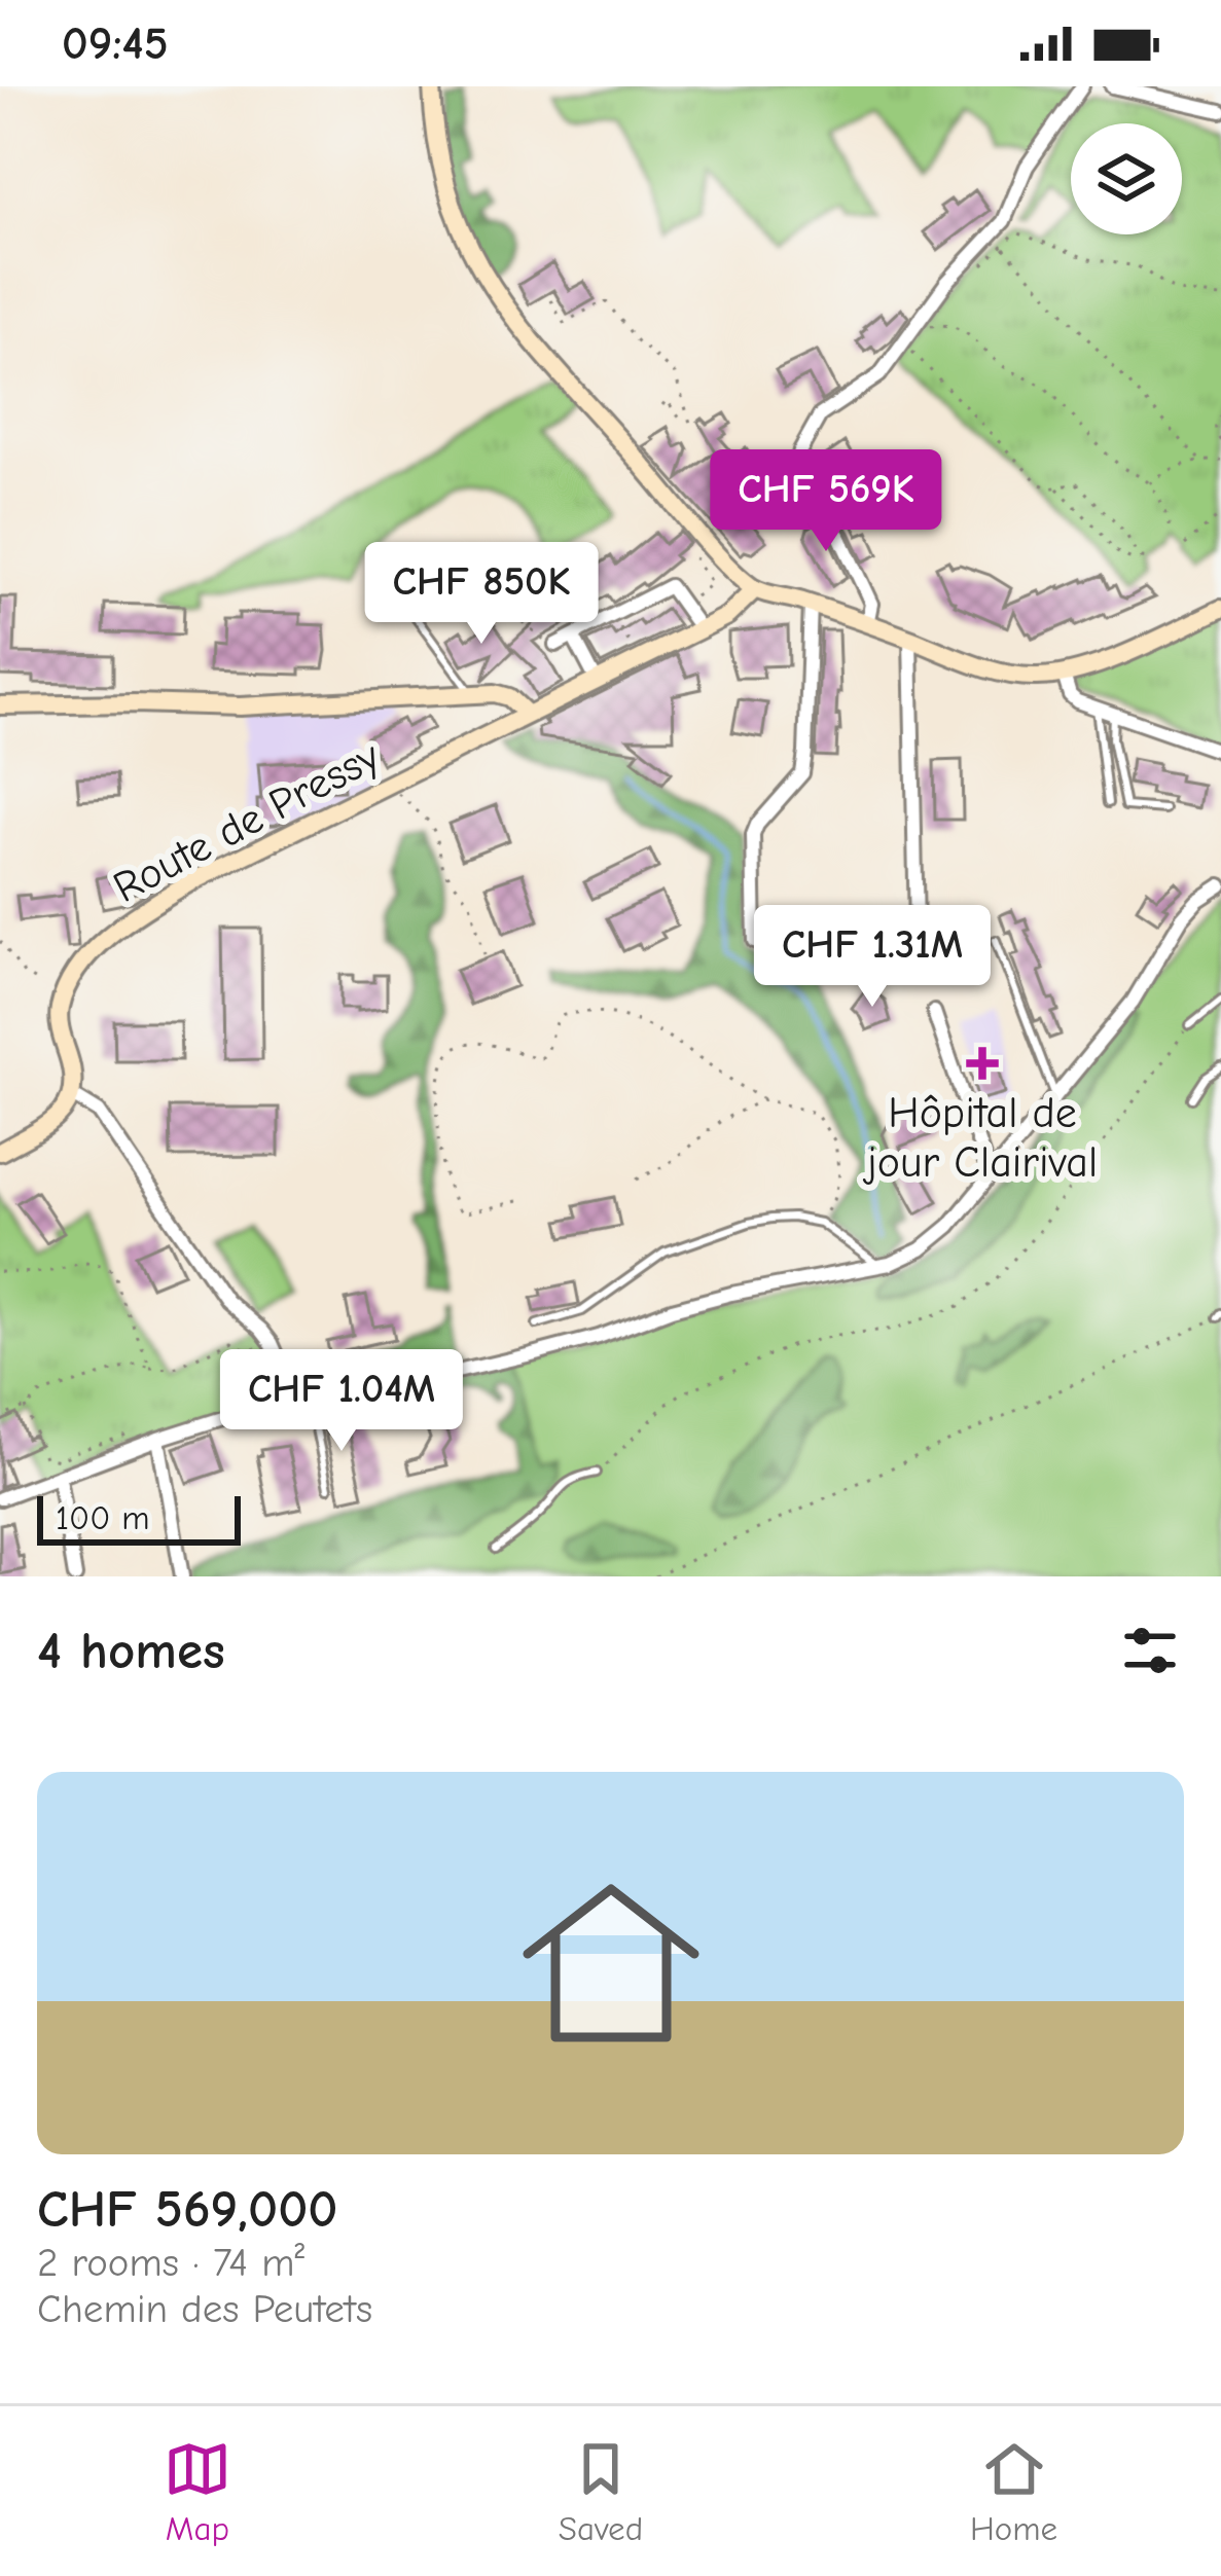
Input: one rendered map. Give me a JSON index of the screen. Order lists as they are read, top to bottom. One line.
{"streets":{"street":["Route de Pressy"]},"places":{"health":["Hôpital de jour Clairival"]},"scale_bar":"100 m","page":{"status":"09:45","price":["CHF 569K","CHF 850K","CHF 1.31M","CHF 1.04M"],"scale":"100 m","heading":"4 homes","list":[{"name":"CHF 569,000","note":"2 rooms · 74 m² · Chemin des Peutets"}],"tabs":["Map","Saved","Home"]}}
